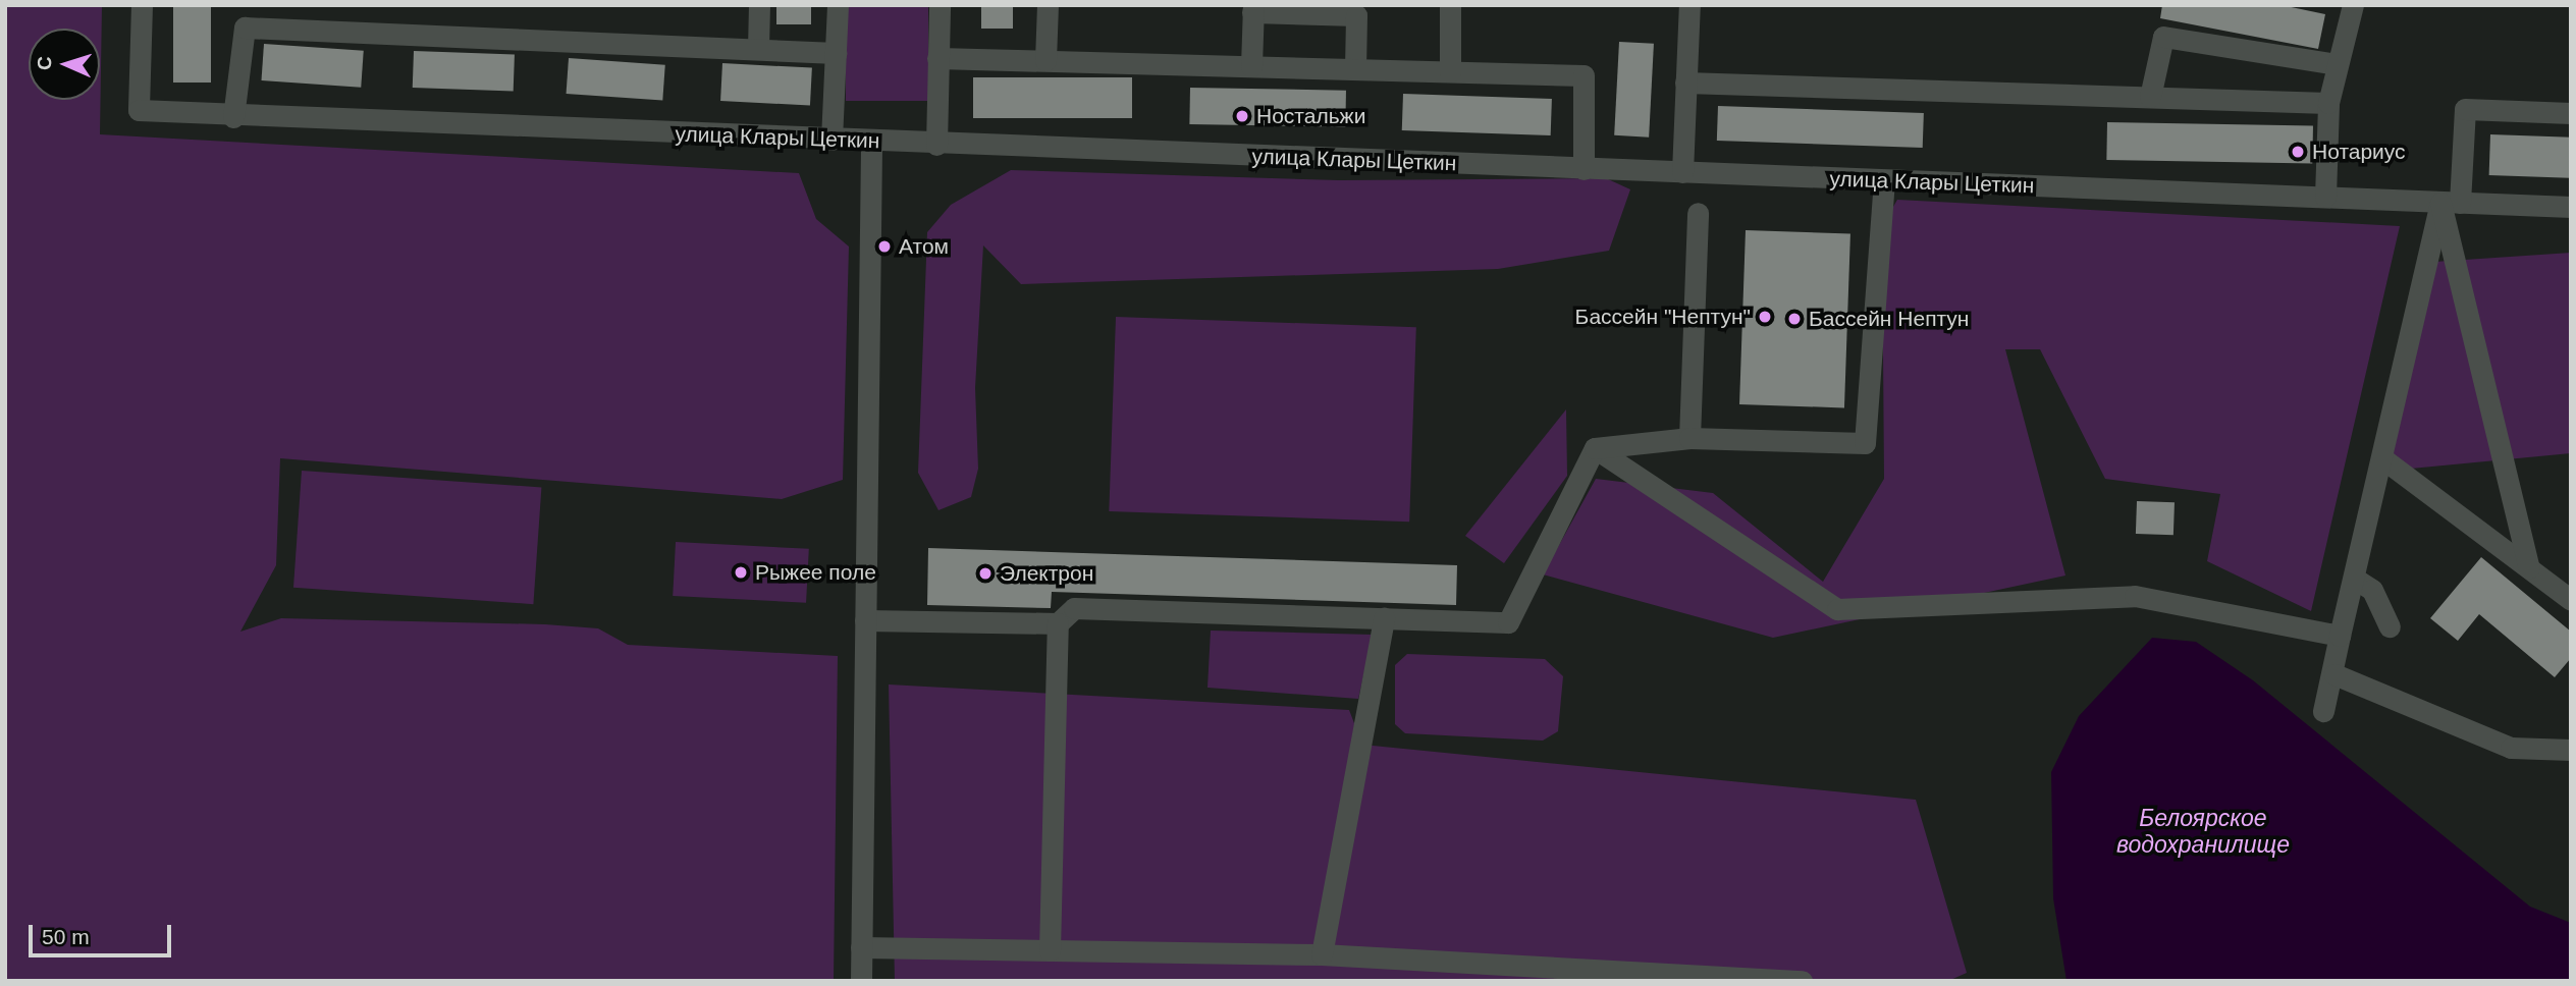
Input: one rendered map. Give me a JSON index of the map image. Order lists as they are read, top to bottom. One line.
{"streets":{"street":["улица Клары Цеткин"]},"water":["Белоярское водохранилище"],"places":["Ностальжи","Нотариус","Атом","Бассейн \"Нептун\"","Бассейн Нептун","Рыжее поле","Электрон"],"scale_bar":"50 m","north":"left"}
